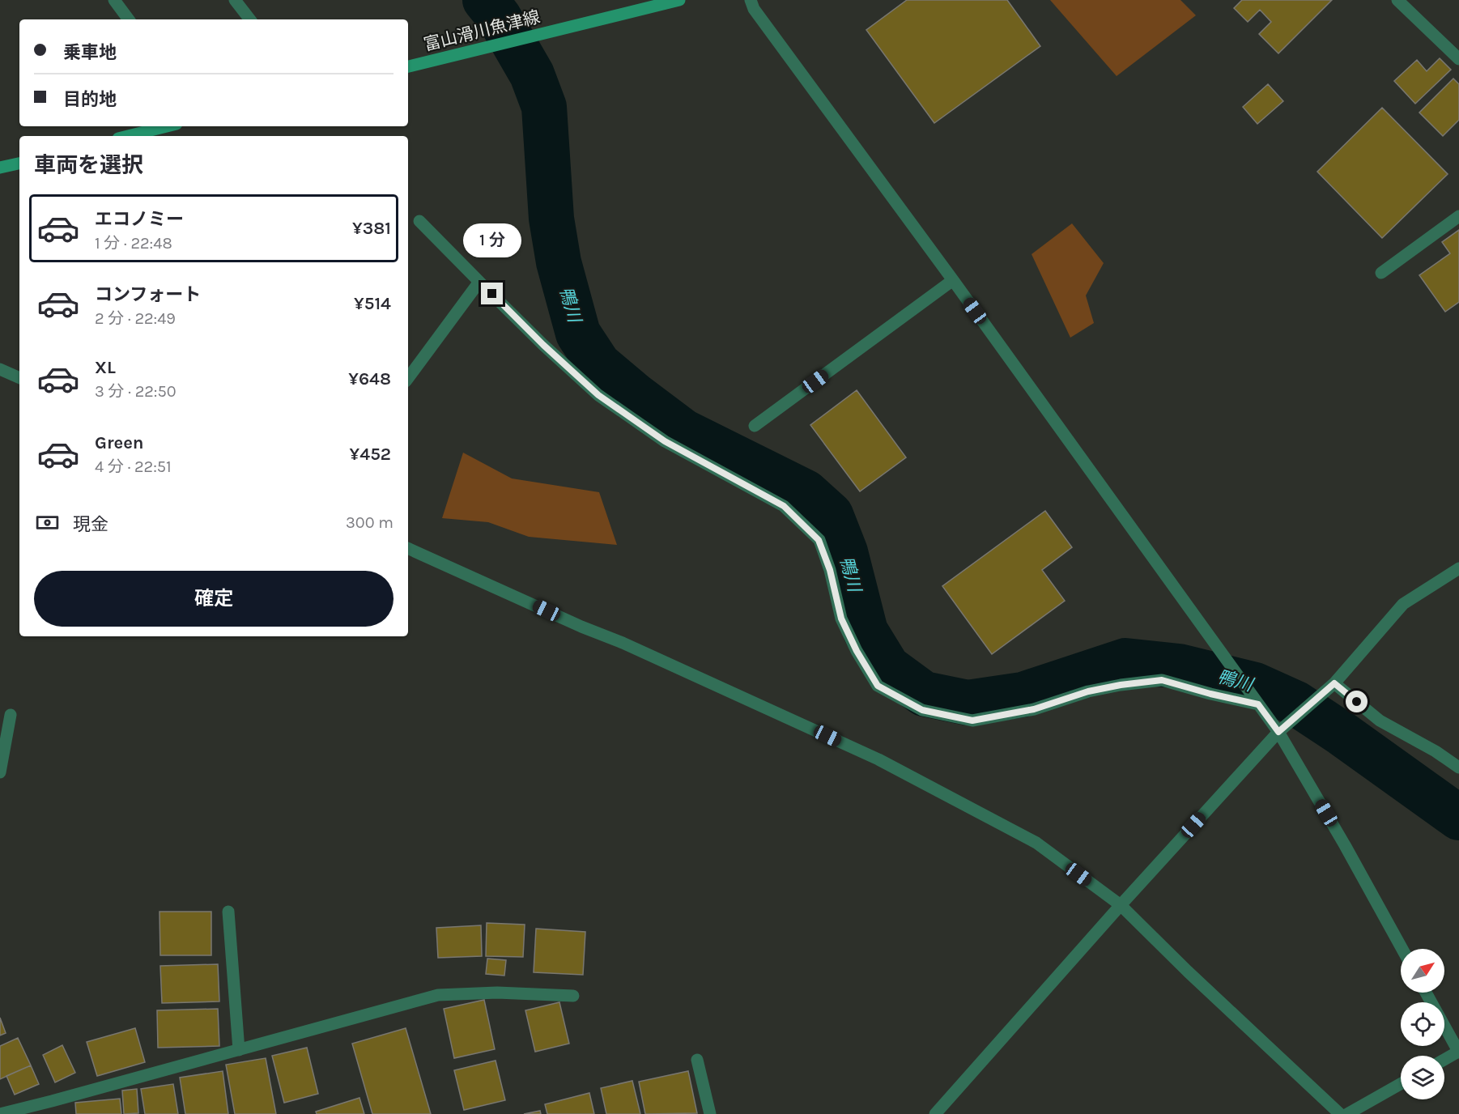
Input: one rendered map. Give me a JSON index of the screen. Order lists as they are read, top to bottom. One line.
{"streets":{"main road":["富山滑川魚津線"]},"water":["鴨川"],"north":"top right","page":{"banner":["乗車地","目的地"],"heading":"車両を選択","list":[{"name":"エコノミー","note":"1 分 · 22:48","value":"¥381"},{"name":"コンフォート","note":"2 分 · 22:49","value":"¥514"},{"name":"XL","note":"3 分 · 22:50","value":"¥648"},{"name":"Green","note":"4 分 · 22:51","value":"¥452"}],"bubble":"1 分","pay":["現金","300 m"],"buttons":"確定"}}
